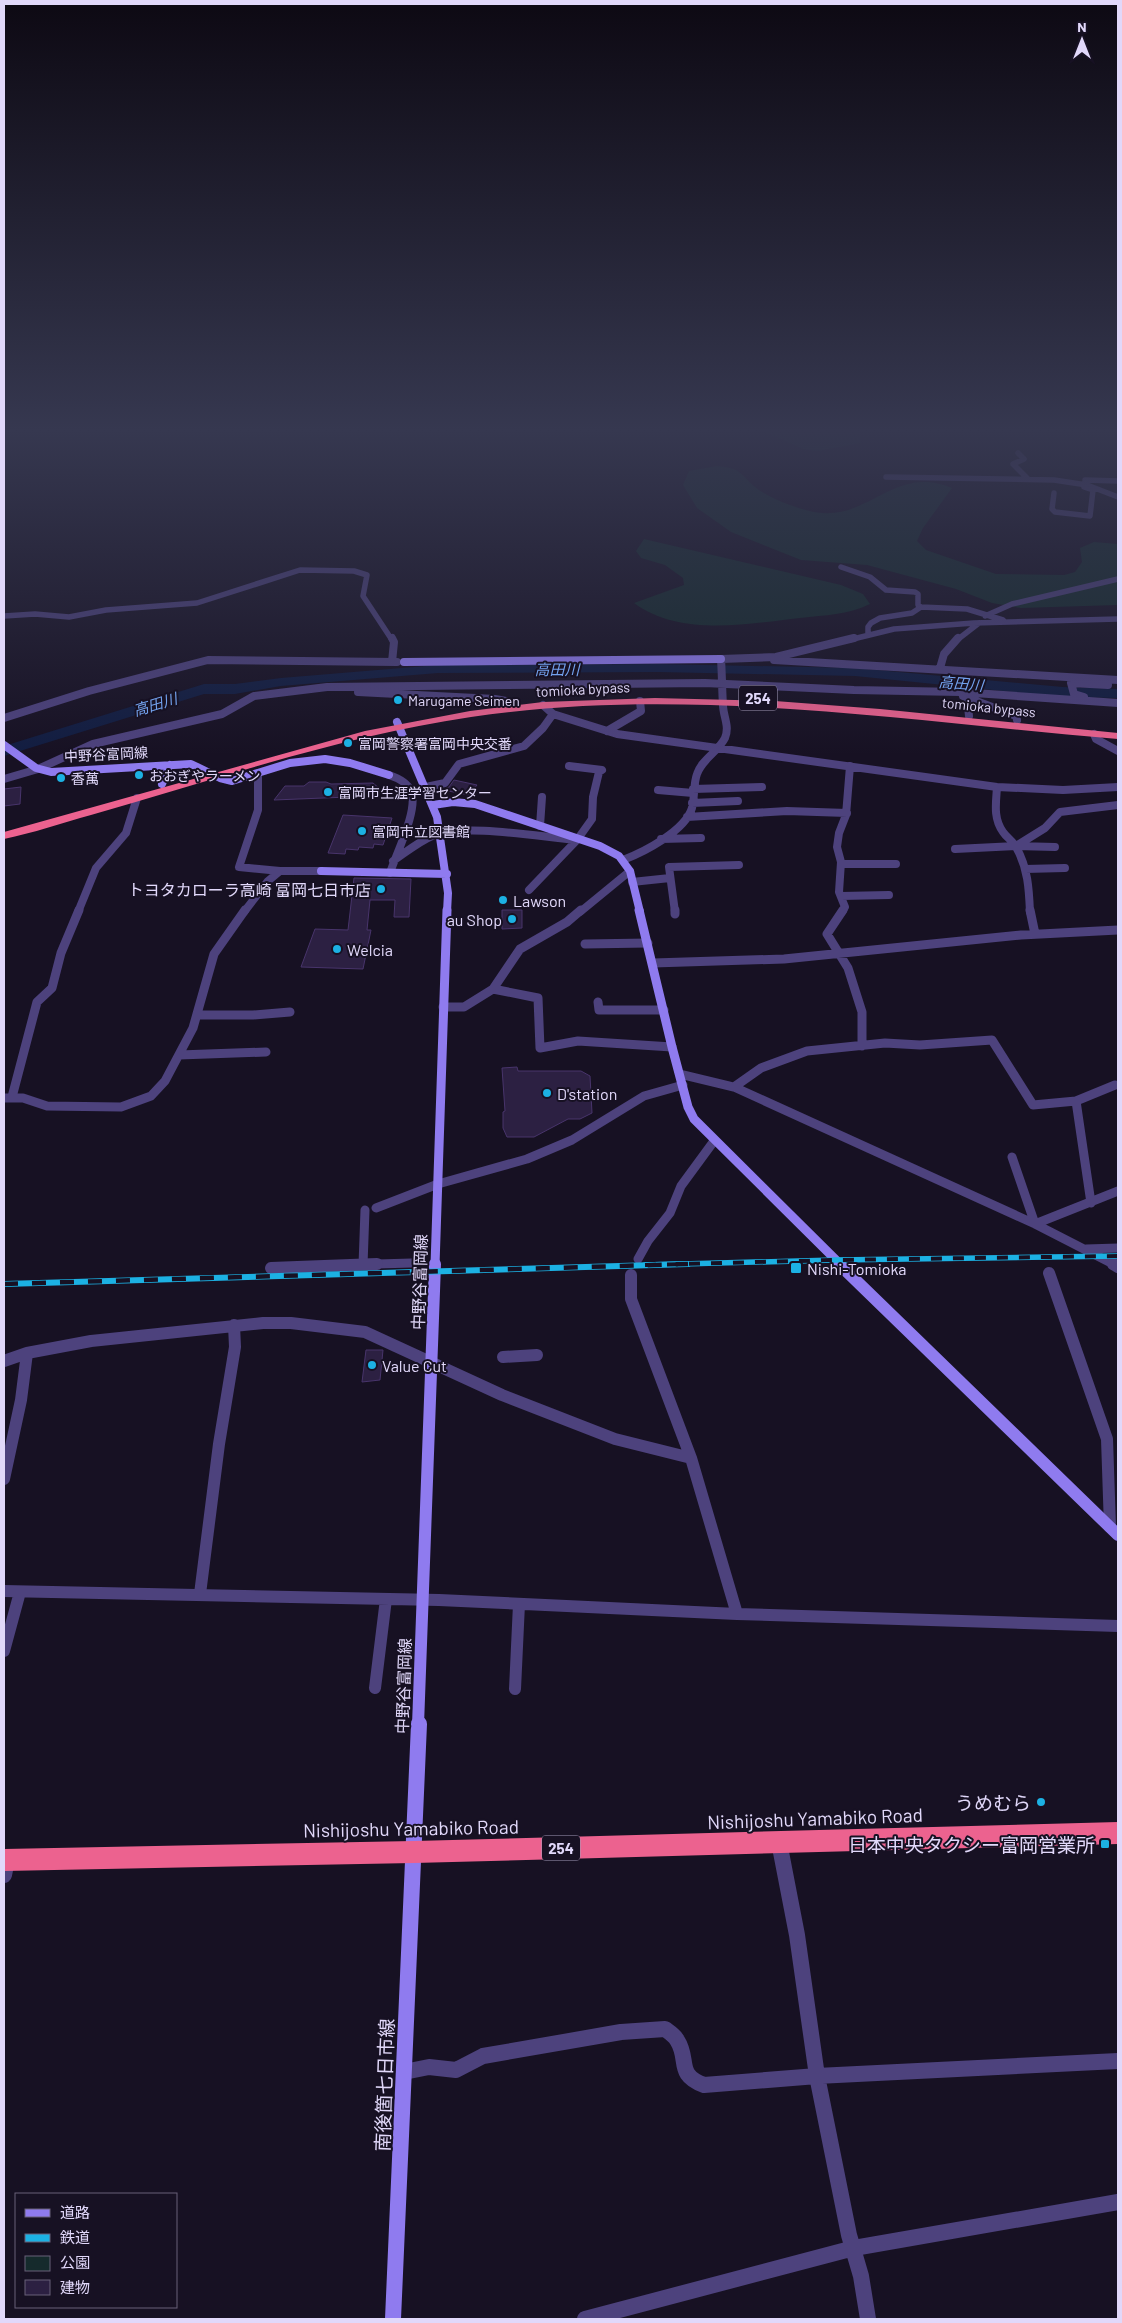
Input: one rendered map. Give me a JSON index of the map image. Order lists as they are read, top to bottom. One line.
{"streets":{"highway":["tomioka bypass","254","Nishijoshu Yamabiko Road"],"street":["中野谷富岡線","南後箇七日市線"]},"crossings":[["tomioka bypass","中野谷富岡線"],["中野谷富岡線","Nishijoshu Yamabiko Road"],["中野谷富岡線","南後箇七日市線"],["Nishijoshu Yamabiko Road","南後箇七日市線"]],"water":["高田川"],"places":{"other":["Marugame Seimen","富岡警察署富岡中央交番","おおぎやラーメン","香萬","富岡市生涯学習センター","富岡市立図書館","トヨタカローラ高崎 富岡七日市店","Lawson","au Shop","Welcia","D'station","Value Cut","うめむら"],"transit":["Nishi-Tomioka","日本中央タクシー富岡営業所"]},"legend":["道路","鉄道","公園","建物"],"north":"top"}
